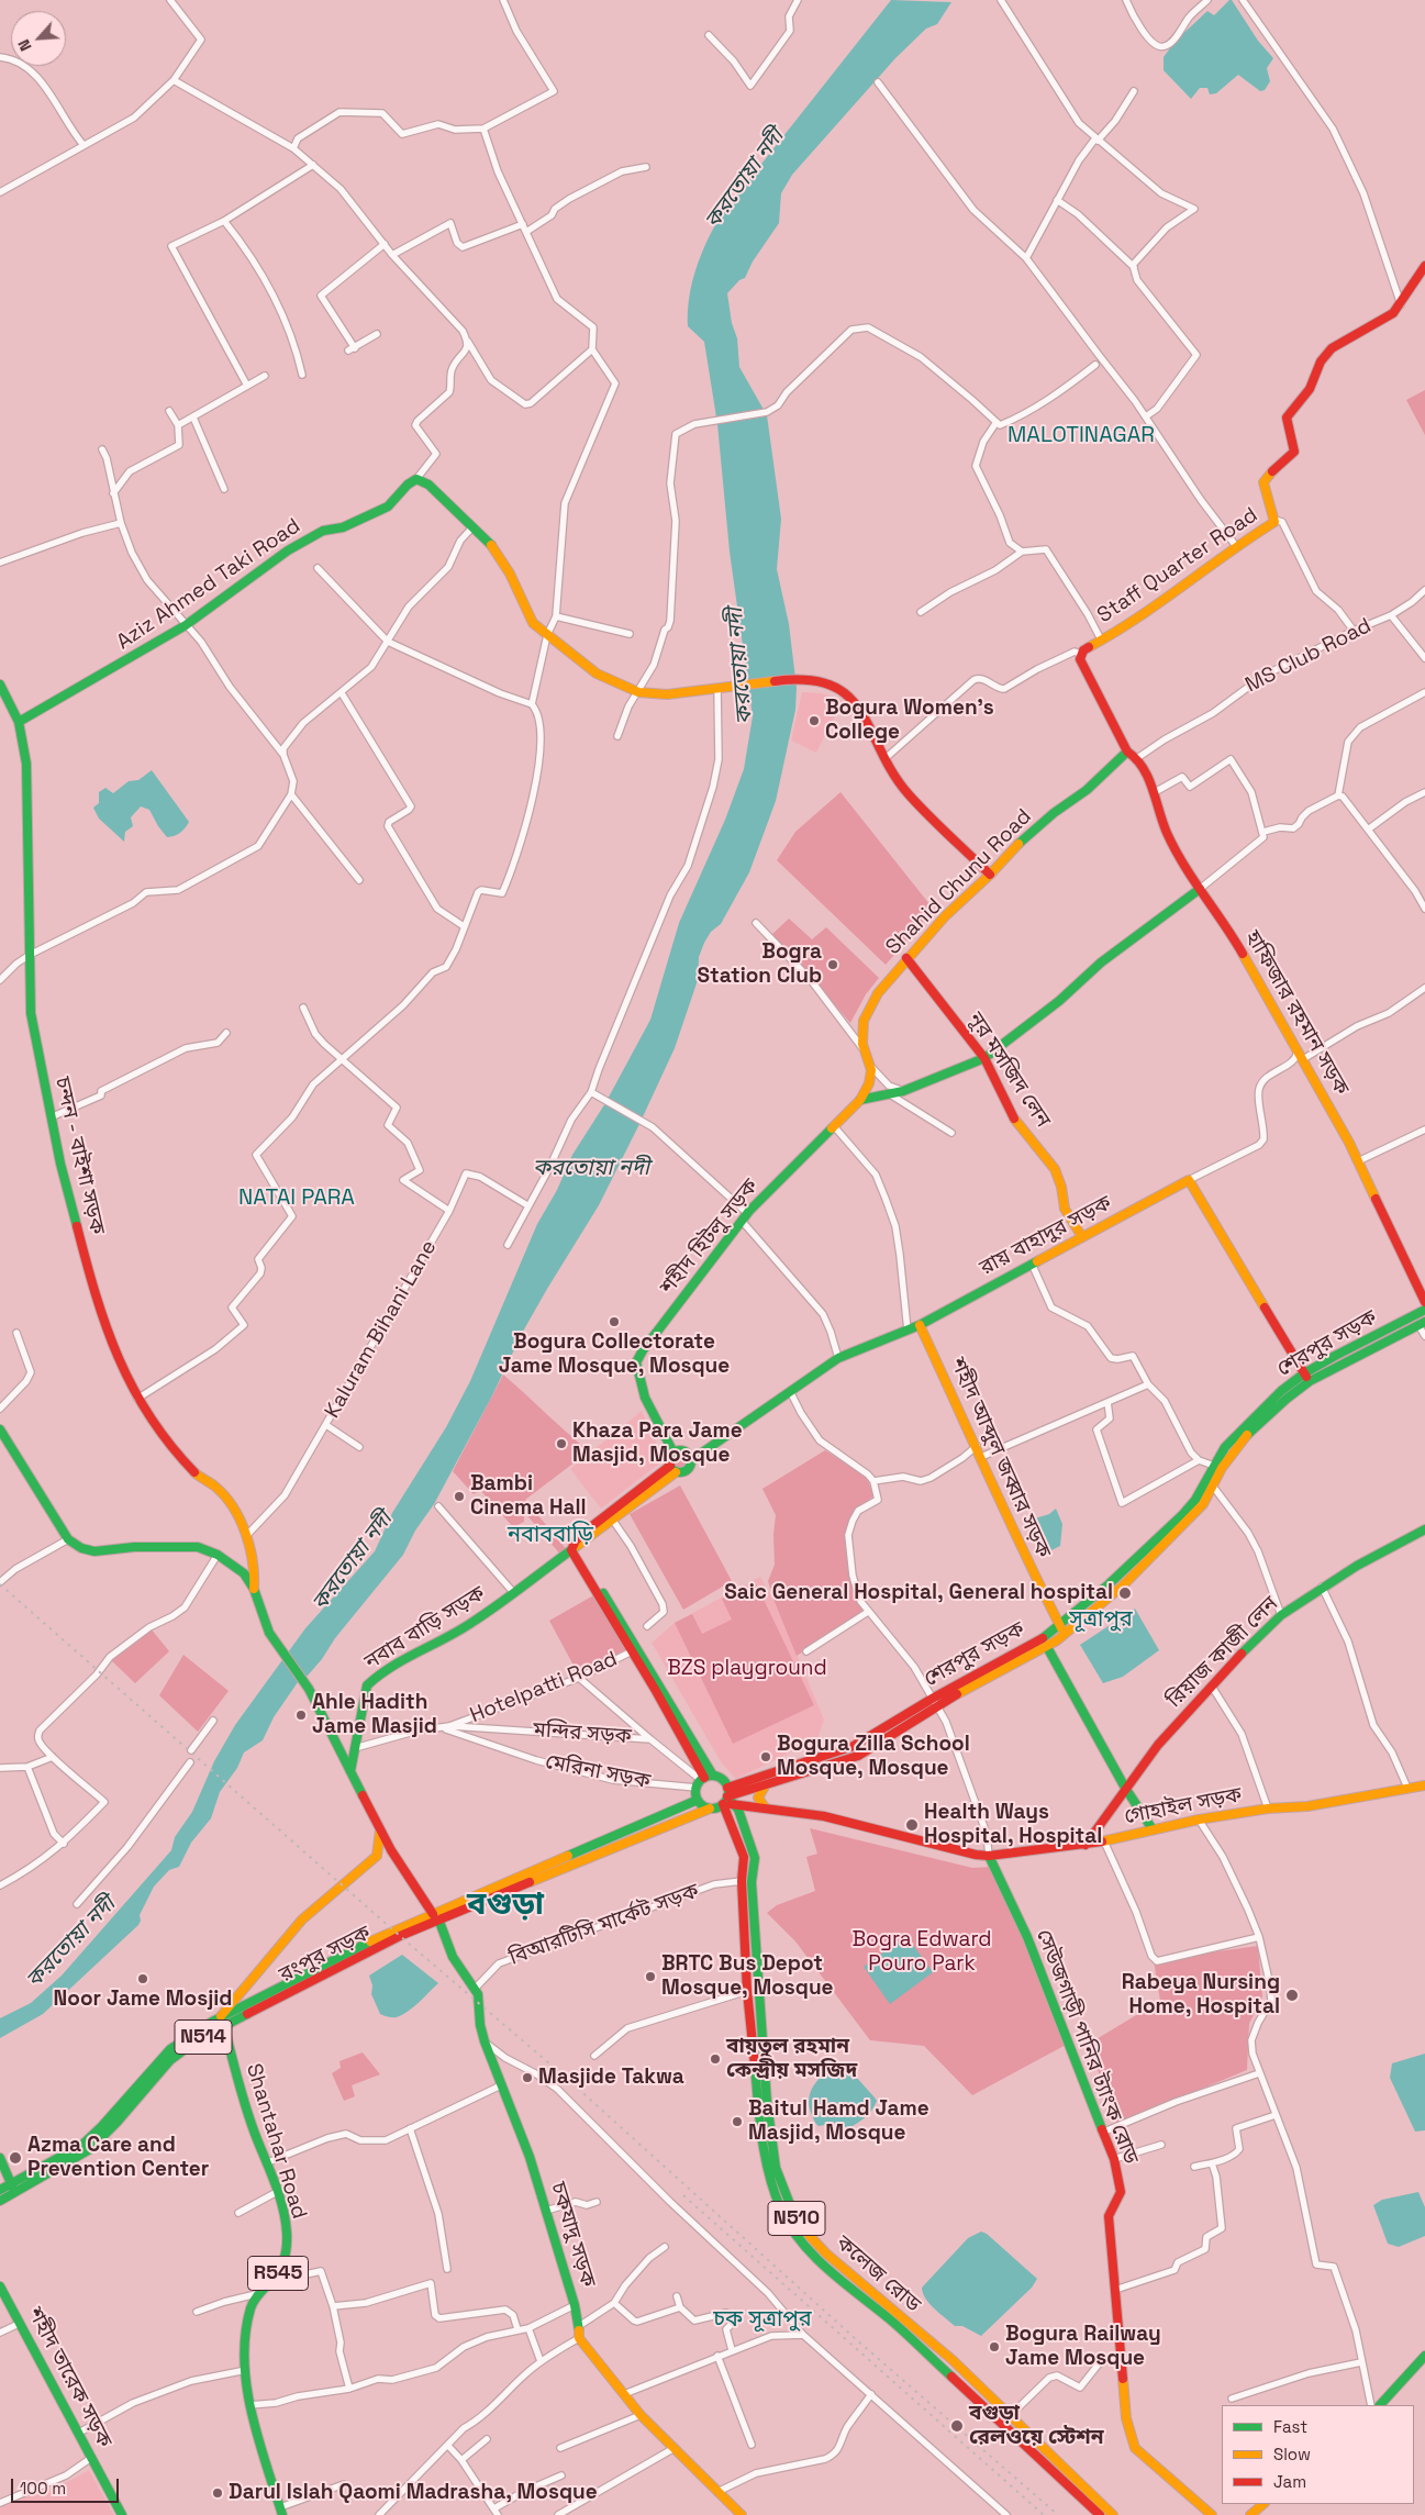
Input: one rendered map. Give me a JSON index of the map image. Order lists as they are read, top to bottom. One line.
{"streets":{"main road":["Staff Quarter Road","Aziz Ahmed Taki Road","Shahid Chunu Road","হাফিজার রহমান সড়ক","নূর মসজিদ লেন","চন্দন - বাইশা সড়ক","রায় বাহাদুর সড়ক","শহীদ হিটলু সড়ক","শেরপুর সড়ক","শহীদ আব্দুল জব্বার সড়ক","নবাব বাড়ি সড়ক","রিয়াজ কাজী লেন","গোহাইল সড়ক","রংপুর সড়ক","N514","সেউজগাড়ী পানির ট্যাংক রোড","Shantahar Road","N510","চকযাদু সড়ক","R545","কলেজ রোড","শহীদ তারেক সড়ক"],"street":["MS Club Road","Kaluram Bihani Lane","Hotelpatti Road","মন্দির সড়ক","মেরিনা সড়ক","বিআরটিসি মার্কেট সড়ক"]},"crossings":[["Aziz Ahmed Taki Road","চন্দন - বাইশা সড়ক"],["MS Club Road","হাফিজার রহমান সড়ক"],["Shahid Chunu Road","হাফিজার রহমান সড়ক"],["Shahid Chunu Road","নূর মসজিদ লেন"],["Shahid Chunu Road","শহীদ হিটলু সড়ক"],["নূর মসজিদ লেন","রায় বাহাদুর সড়ক"],["চন্দন - বাইশা সড়ক","Kaluram Bihani Lane"],["রায় বাহাদুর সড়ক","শহীদ হিটলু সড়ক"],["রায় বাহাদুর সড়ক","শহীদ আব্দুল জব্বার সড়ক"],["রায় বাহাদুর সড়ক","নবাব বাড়ি সড়ক"],["শহীদ হিটলু সড়ক","নবাব বাড়ি সড়ক"],["শেরপুর সড়ক","শহীদ আব্দুল জব্বার সড়ক"],["শেরপুর সড়ক","মন্দির সড়ক"],["শেরপুর সড়ক","মেরিনা সড়ক"],["শেরপুর সড়ক","রংপুর সড়ক"],["শেরপুর সড়ক","কলেজ রোড"],["রিয়াজ কাজী লেন","গোহাইল সড়ক"],["Hotelpatti Road","মন্দির সড়ক"],["মন্দির সড়ক","মেরিনা সড়ক"],["মন্দির সড়ক","রংপুর সড়ক"],["মন্দির সড়ক","কলেজ রোড"],["মেরিনা সড়ক","রংপুর সড়ক"],["মেরিনা সড়ক","কলেজ রোড"],["গোহাইল সড়ক","সেউজগাড়ী পানির ট্যাংক রোড"],["গোহাইল সড়ক","কলেজ রোড"],["বিআরটিসি মার্কেট সড়ক","চকযাদু সড়ক"],["বিআরটিসি মার্কেট সড়ক","কলেজ রোড"],["রংপুর সড়ক","Shantahar Road"],["রংপুর সড়ক","চকযাদু সড়ক"],["রংপুর সড়ক","কলেজ রোড"],["Shantahar Road","R545"]],"districts":["MALOTINAGAR","NATAI PARA","নবাববাড়ি","সূত্রাপুর","বগুড়া","চক সূত্রাপুর"],"water":["করতোয়া নদী"],"parks":["BZS playground","Bogra Edward Pouro Park"],"places":["Bogura Women's College","Bogra Station Club","Bogura Collectorate Jame Mosque, Mosque","Khaza Para Jame Masjid, Mosque","Bambi Cinema Hall","Saic General Hospital, General hospital","Ahle Hadith Jame Masjid","Bogura Zilla School Mosque, Mosque","Health Ways Hospital, Hospital","BRTC Bus Depot Mosque, Mosque","Noor Jame Mosjid","Rabeya Nursing Home, Hospital","বায়তুল রহমান কেন্দ্রীয় মসজিদ","Masjide Takwa","Baitul Hamd Jame Masjid, Mosque","Azma Care and Prevention Center","Bogura Railway Jame Mosque","বগুড়া রেলওয়ে স্টেশন","Darul Islah Qaomi Madrasha, Mosque"],"legend":["Fast","Slow","Jam"],"scale_bar":"100 m","north":"bottom left"}
